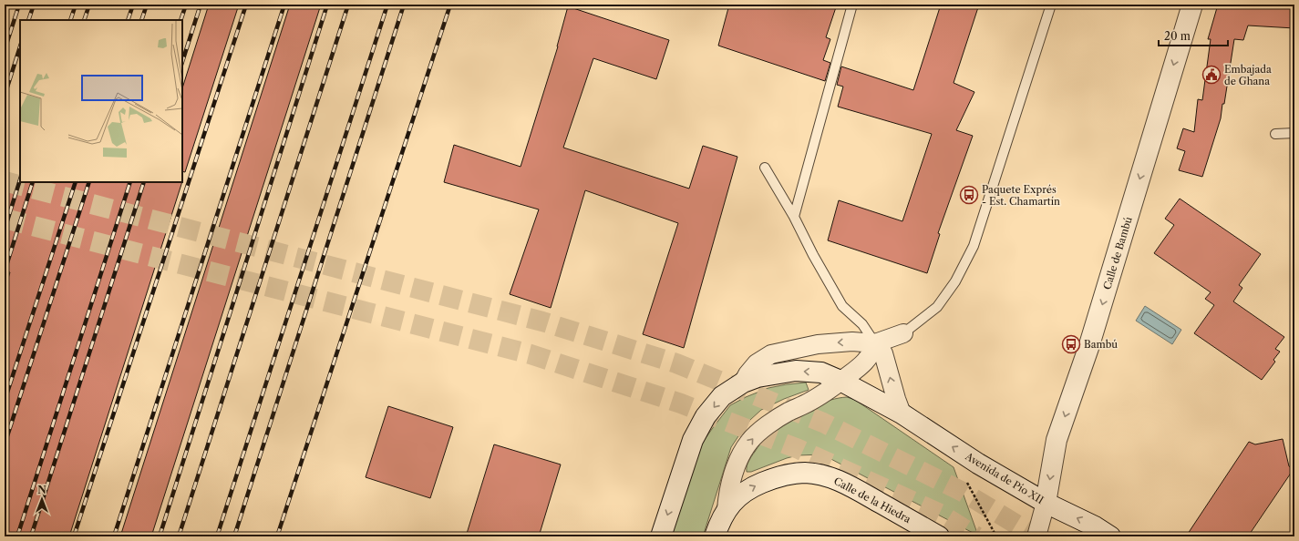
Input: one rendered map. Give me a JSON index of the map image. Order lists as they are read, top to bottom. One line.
{"streets":{"main road":["Calle de Bambú","Avenida de Pío XII","Calle de la Hiedra"]},"crossings":[["Calle de Bambú","Avenida de Pío XII"]],"one_way":["Calle de Bambú","Avenida de Pío XII"],"places":{"public building":["Embajada de Ghana"],"bus stop":["Paquete Exprés - Est. Chamartín","Bambú"]},"scale_bar":"20 m","north":"top"}
